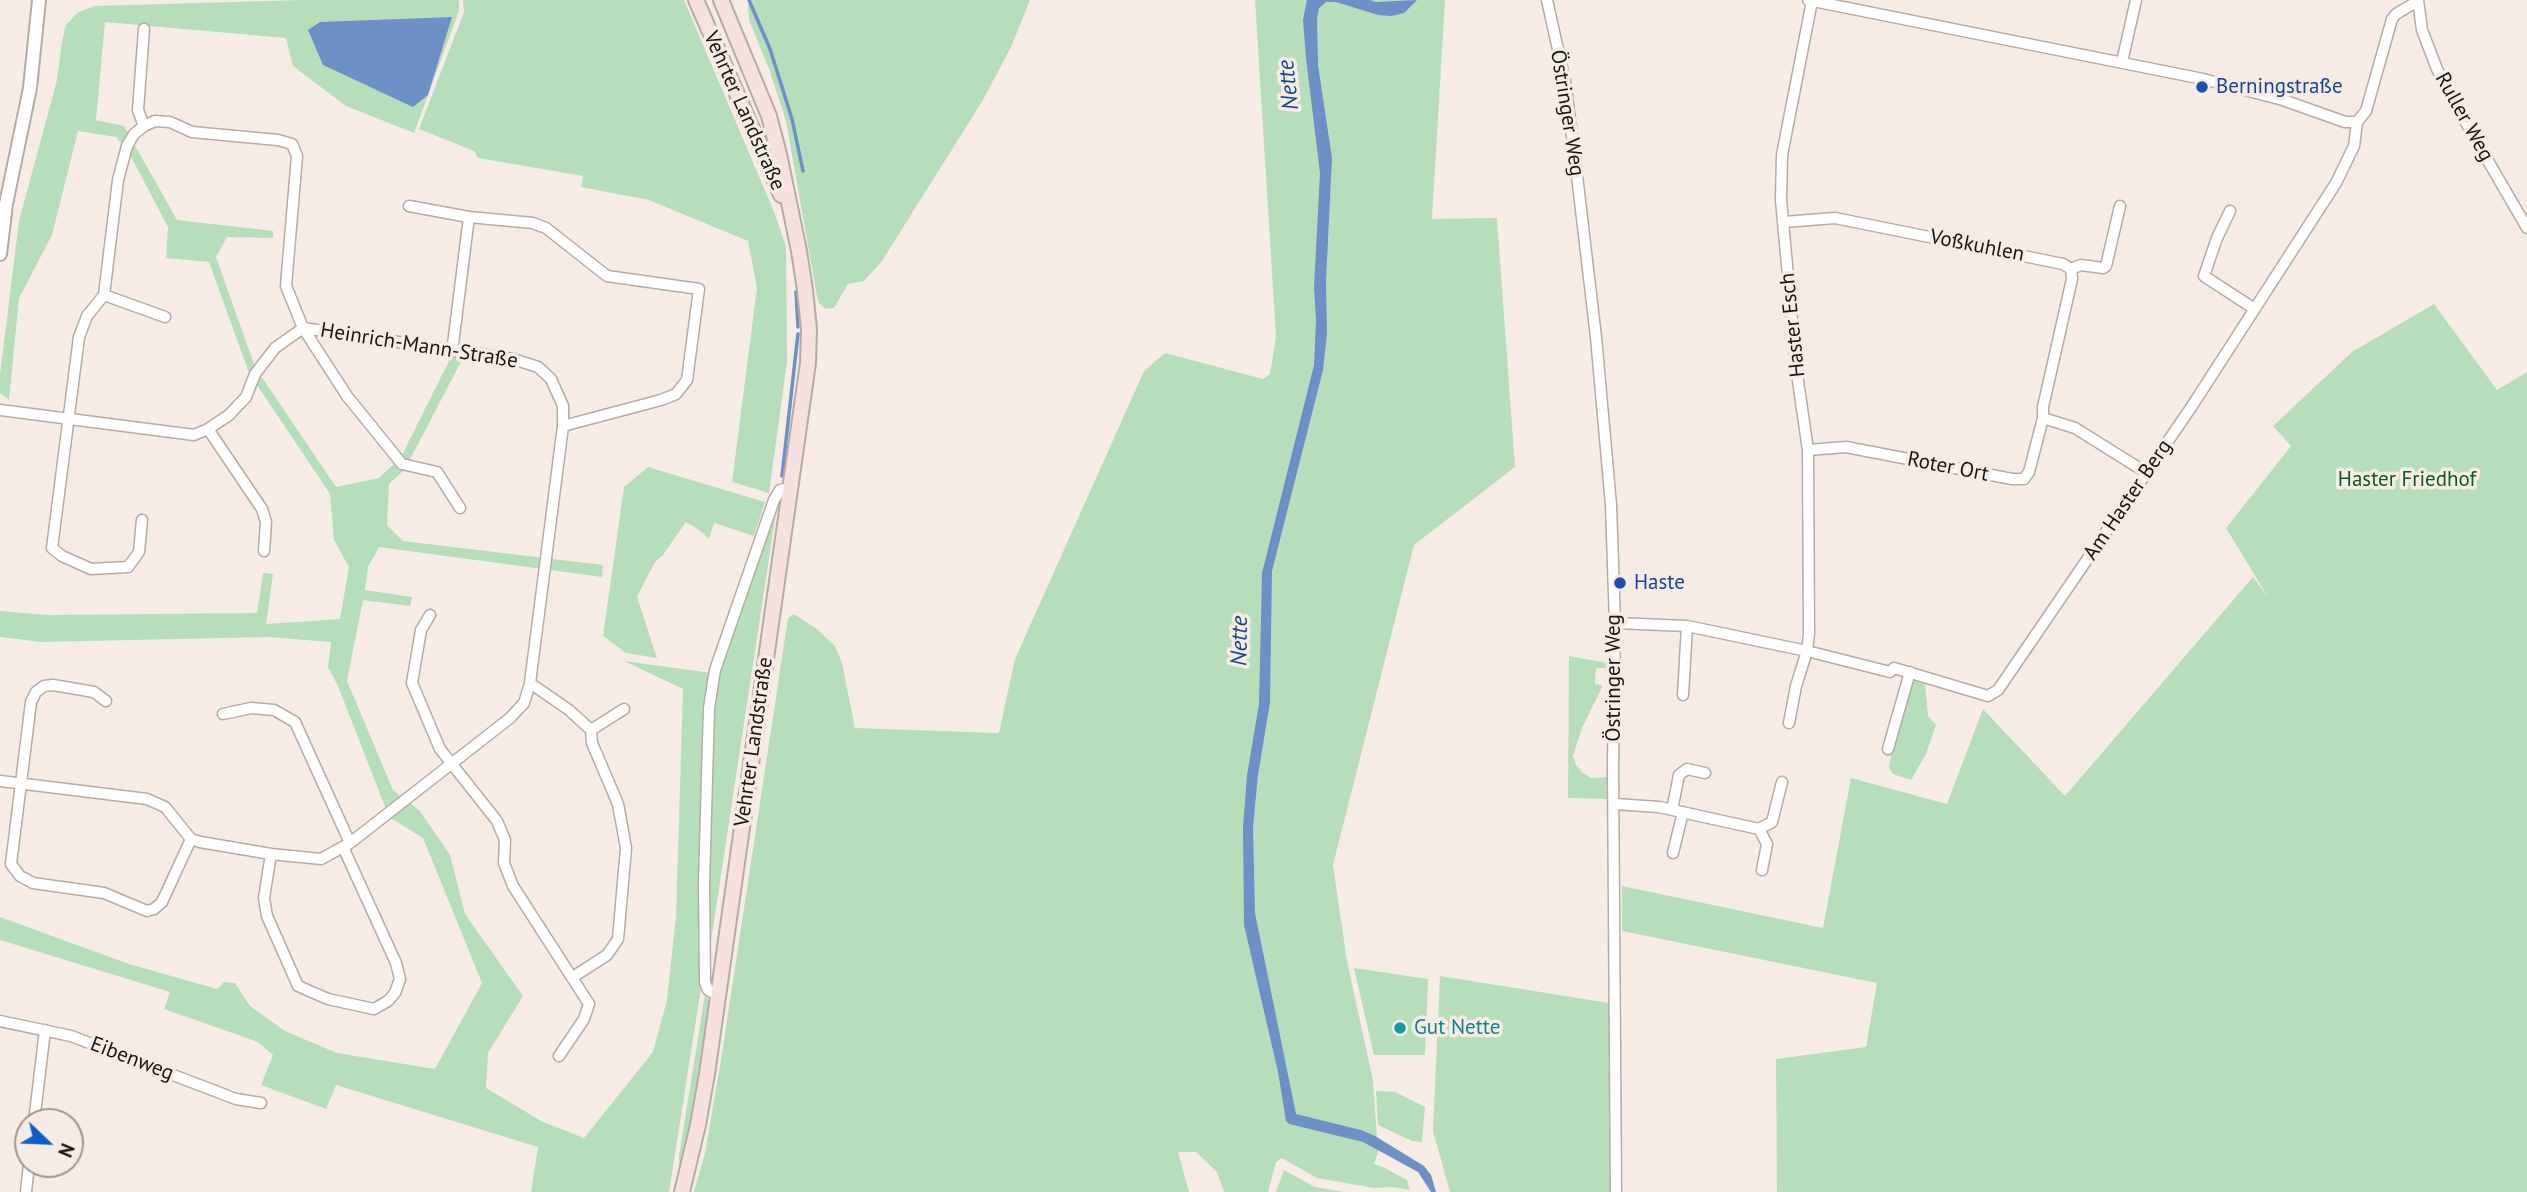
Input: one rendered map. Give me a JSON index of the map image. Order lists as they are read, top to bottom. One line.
{"streets":{"main road":["Vehrter Landstraße"],"street":["Östringer Weg","Ruller Weg","Voßkuhlen","Haster Esch","Heinrich-Mann-Straße","Roter Ort","Am Haster Berg","Eibenweg"]},"crossings":[["Ruller Weg","Am Haster Berg"],["Voßkuhlen","Haster Esch"],["Voßkuhlen","Roter Ort"],["Haster Esch","Roter Ort"]],"water":["Nette"],"parks":["Haster Friedhof"],"places":["Berningstraße","Haste","Gut Nette"],"north":"bottom right"}
